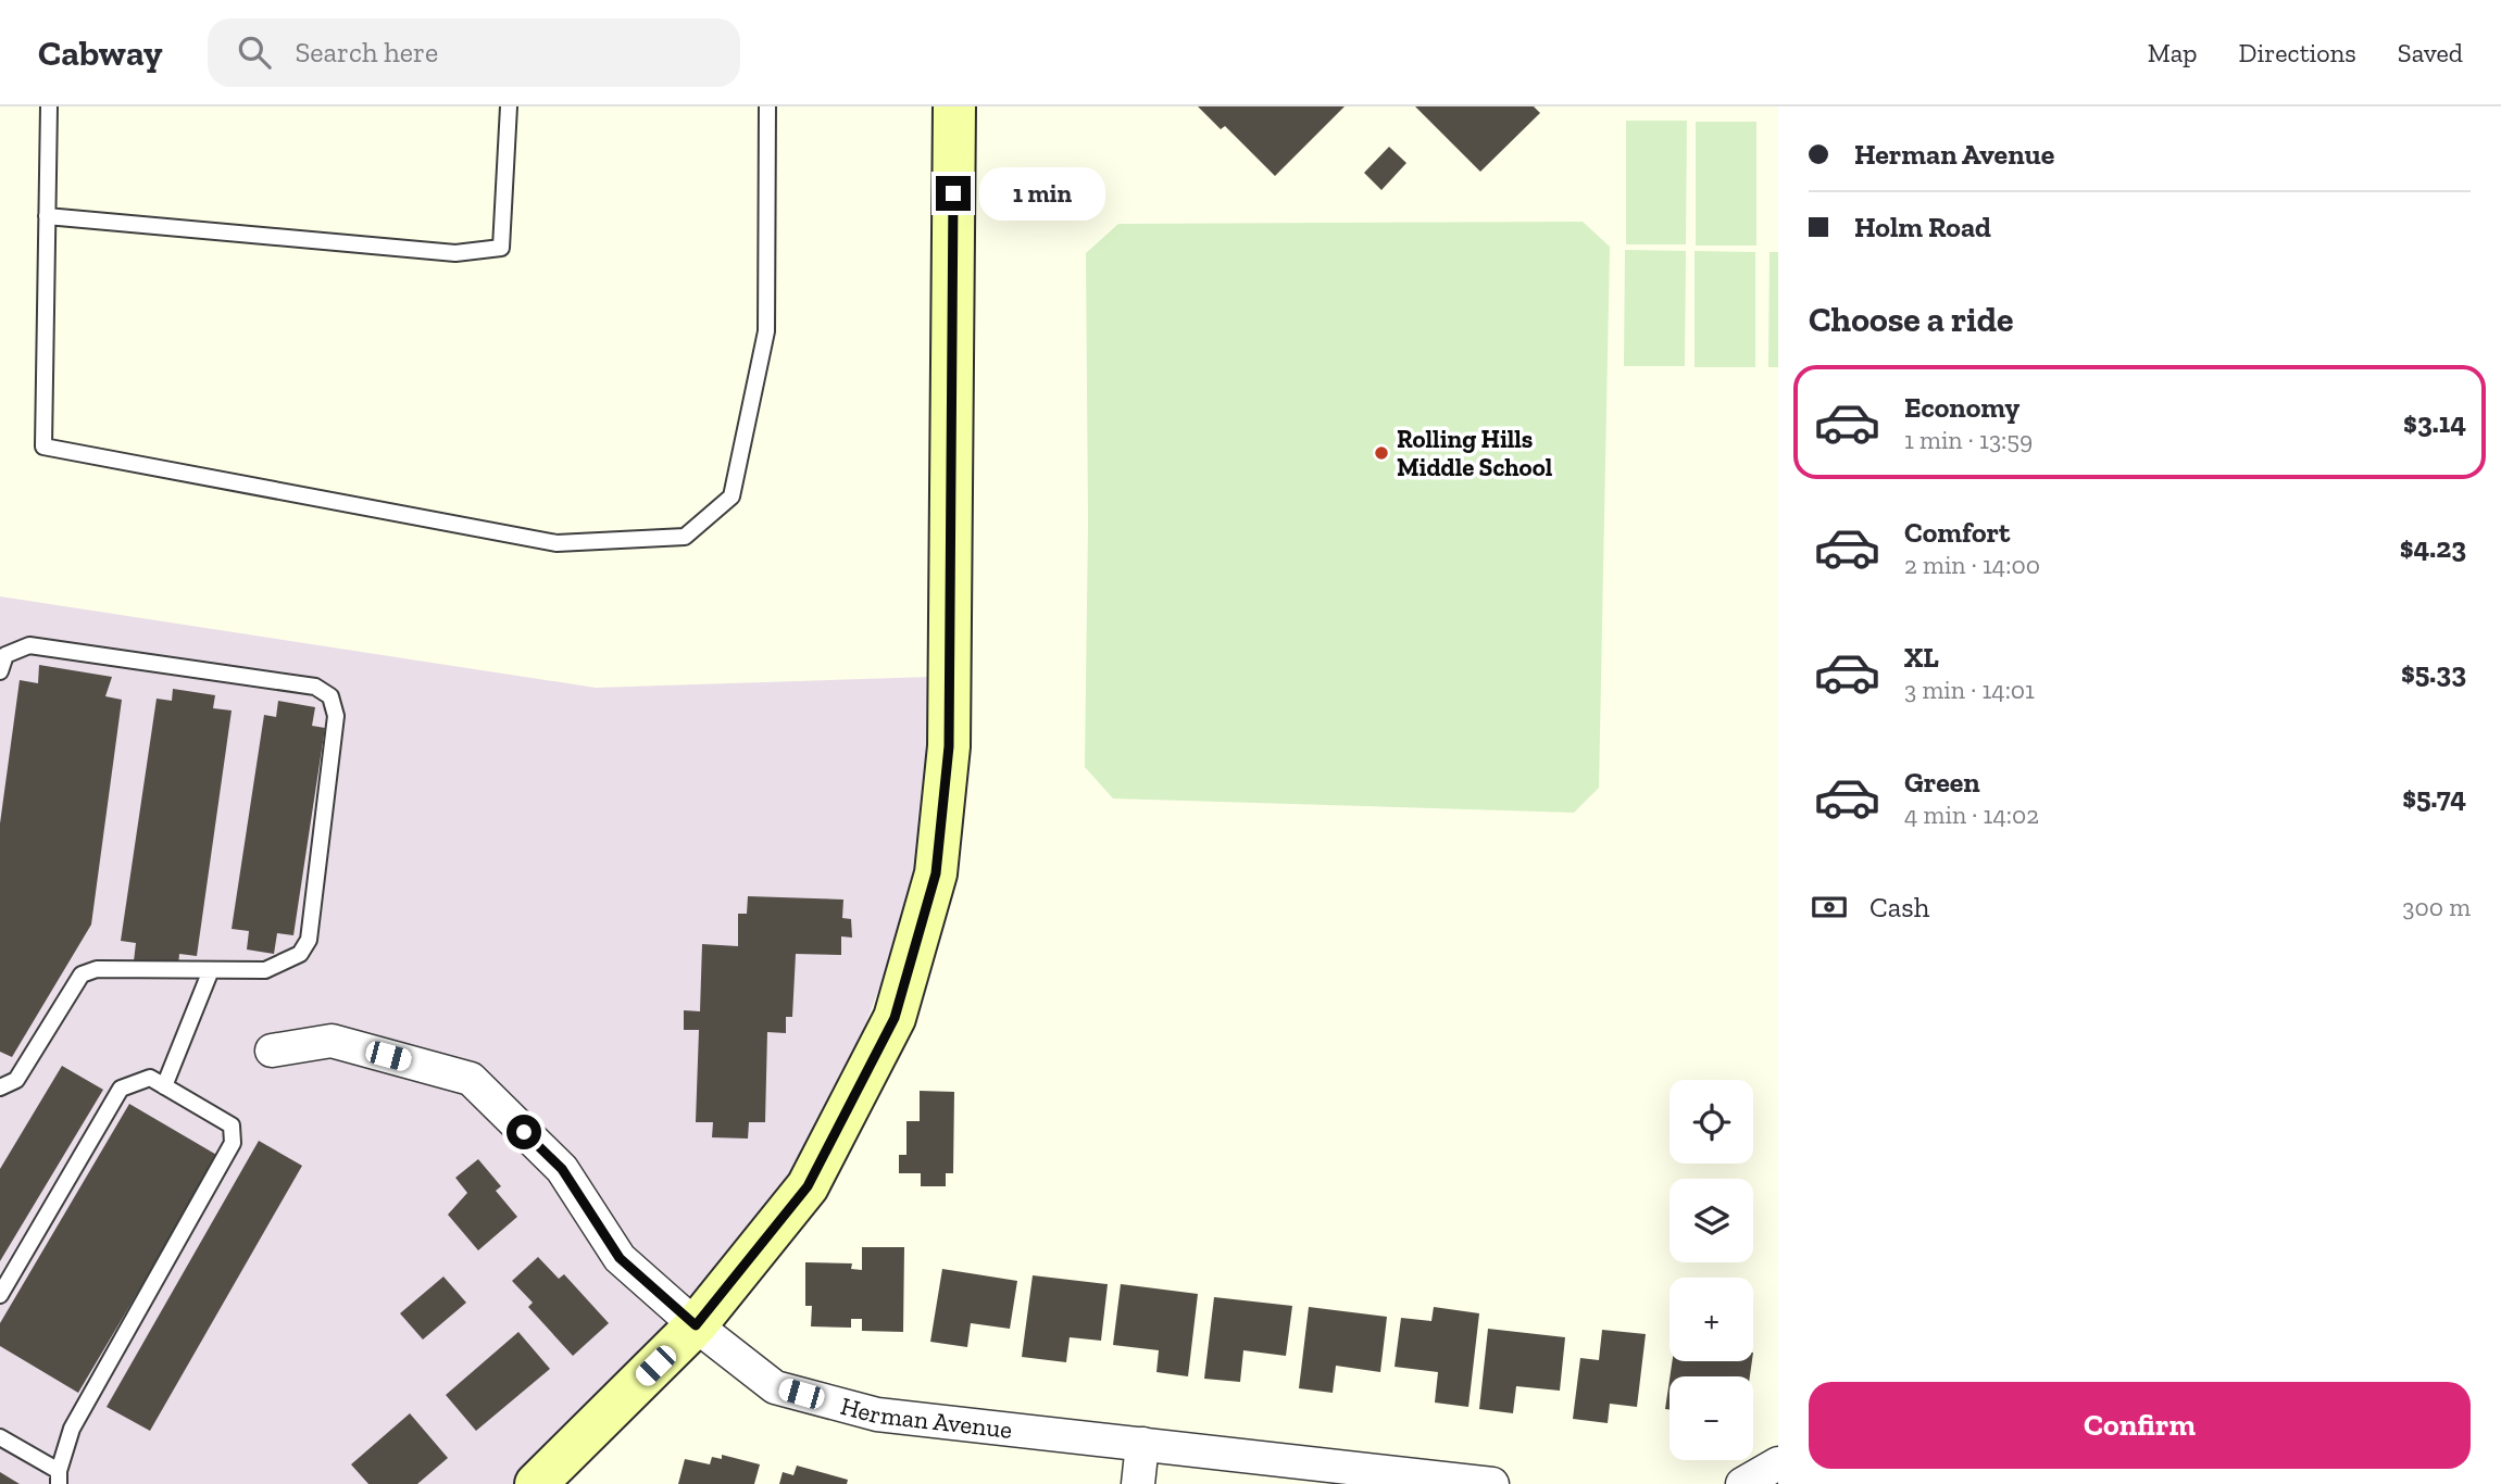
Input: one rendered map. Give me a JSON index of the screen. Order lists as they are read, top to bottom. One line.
{"streets":{"street":["Herman Avenue"]},"places":["Rolling Hills Middle School"],"page":{"header":"Cabway","search":"Search here","nav":["Map","Directions","Saved"],"banner":["Herman Avenue","Holm Road"],"bubble":"1 min","heading":"Choose a ride","list":[{"name":"Economy","note":"1 min · 13:59","value":"$3.14"},{"name":"Comfort","note":"2 min · 14:00","value":"$4.23"},{"name":"XL","note":"3 min · 14:01","value":"$5.33"},{"name":"Green","note":"4 min · 14:02","value":"$5.74"}],"pay":["Cash","300 m"],"map_buttons":["+","−"],"buttons":"Confirm"}}
